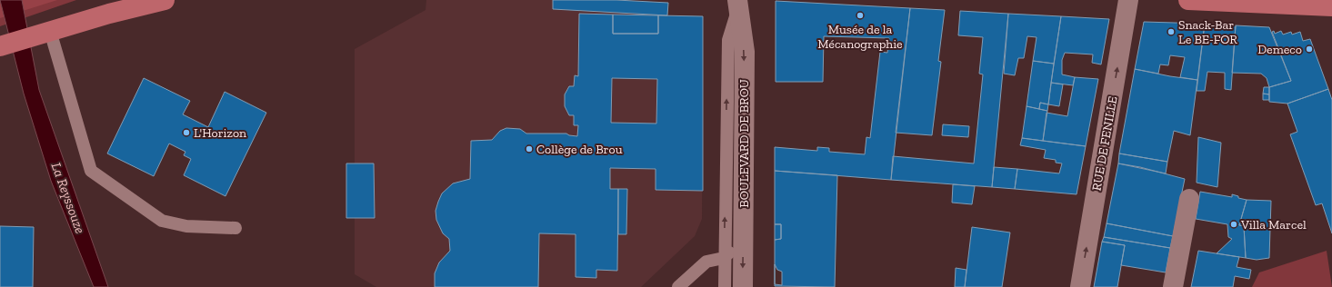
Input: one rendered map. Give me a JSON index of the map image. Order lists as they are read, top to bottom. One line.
{"streets":{"street":["BOULEVARD DE BROU","RUE DE FENILLE"]},"one_way":["BOULEVARD DE BROU"],"water":["La Reyssouze"],"places":["Musée de la Mécanographie","Snack-Bar Le BE-FOR","Demeco","L'Horizon","Collège de Brou","Villa Marcel"]}
